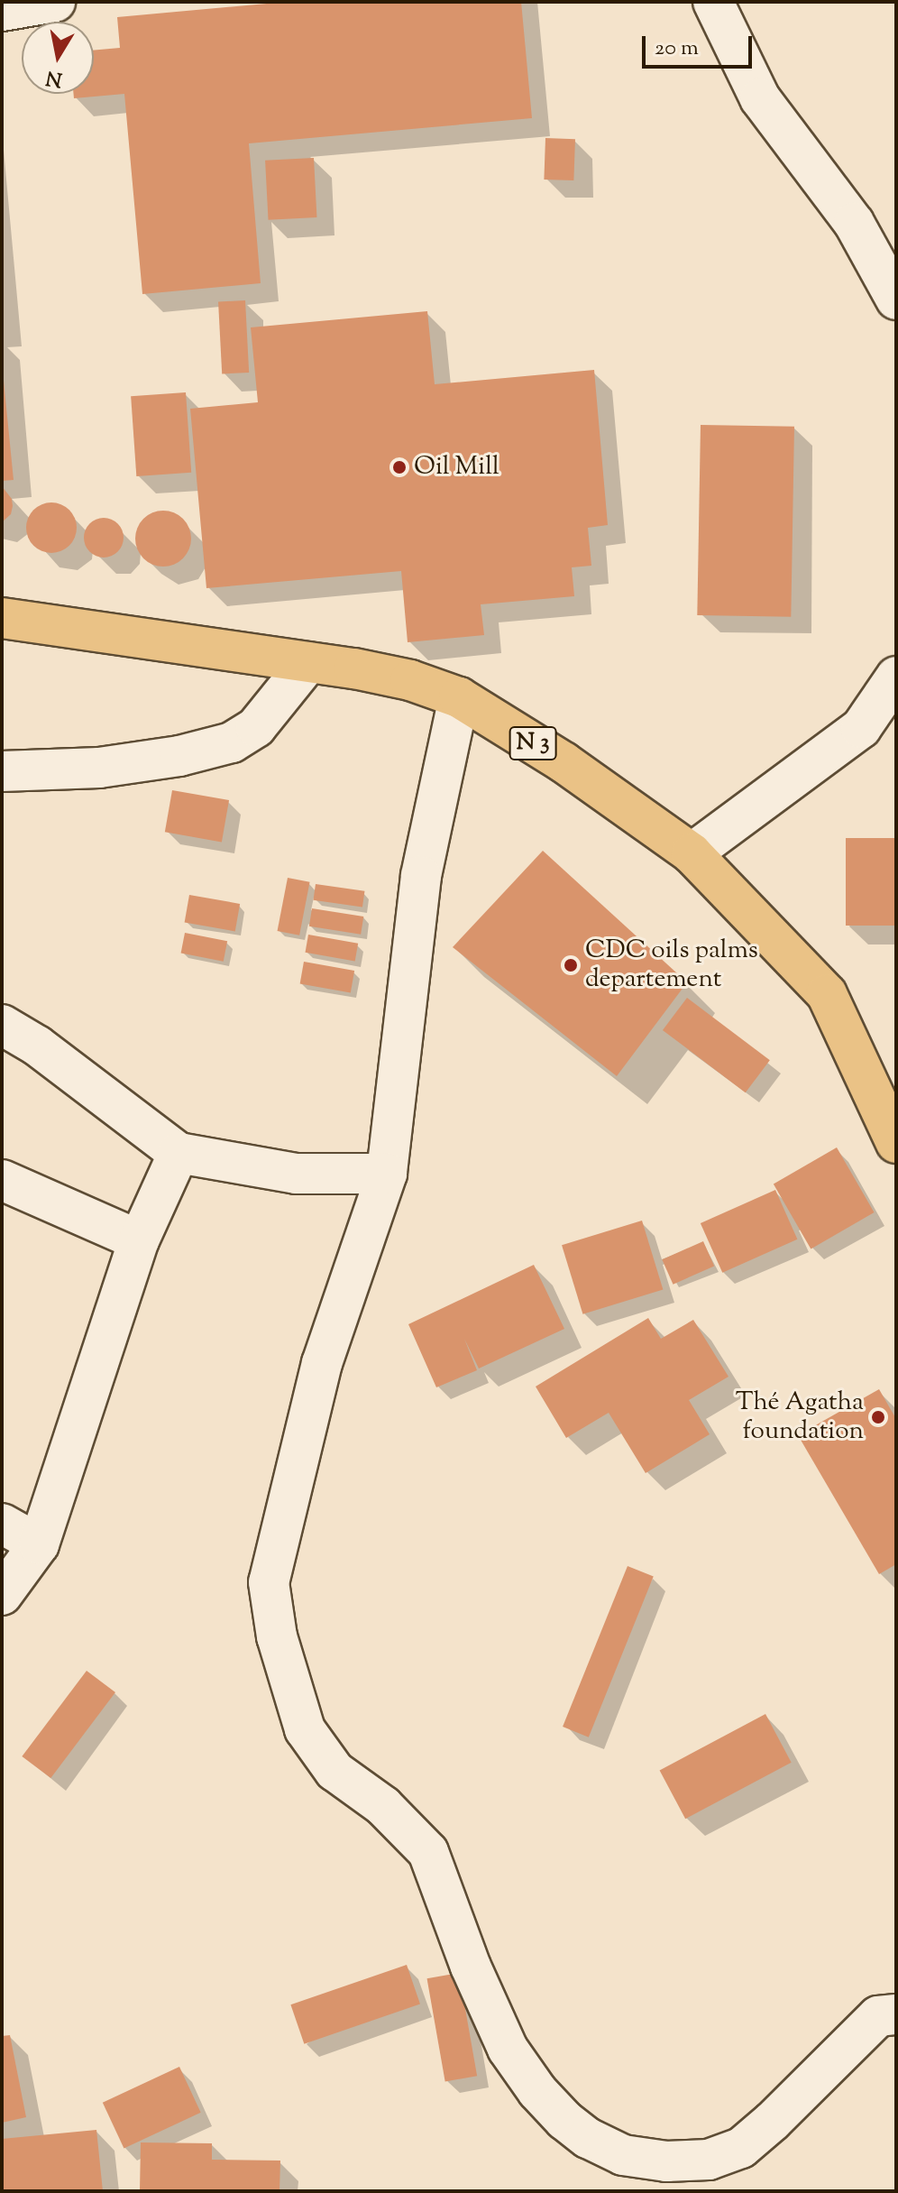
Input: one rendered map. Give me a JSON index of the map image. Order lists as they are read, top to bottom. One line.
{"streets":{"highway":["N 3"]},"places":["Oil Mill","CDC oils palms departement","Thé Agatha foundation"],"scale_bar":"20 m","north":"bottom"}
